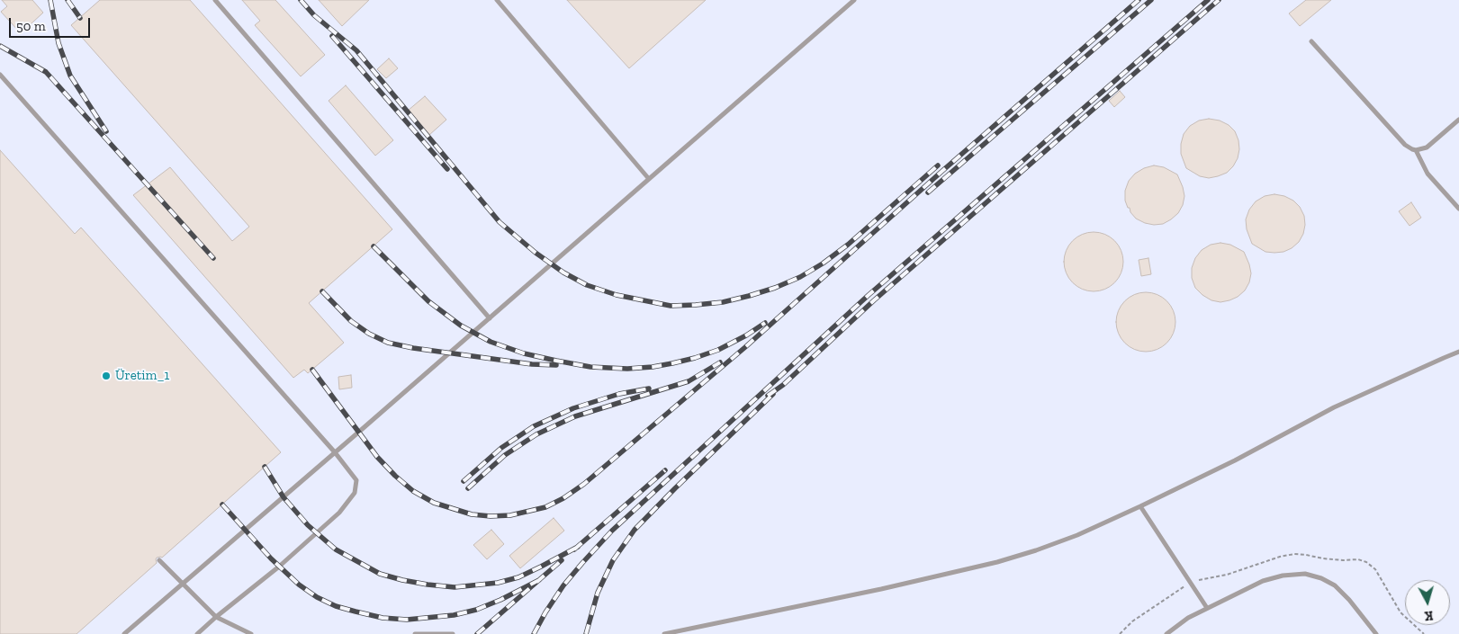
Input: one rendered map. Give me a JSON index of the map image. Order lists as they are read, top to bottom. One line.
{"places":["Üretim_1"],"scale_bar":"50 m","north":"bottom"}
